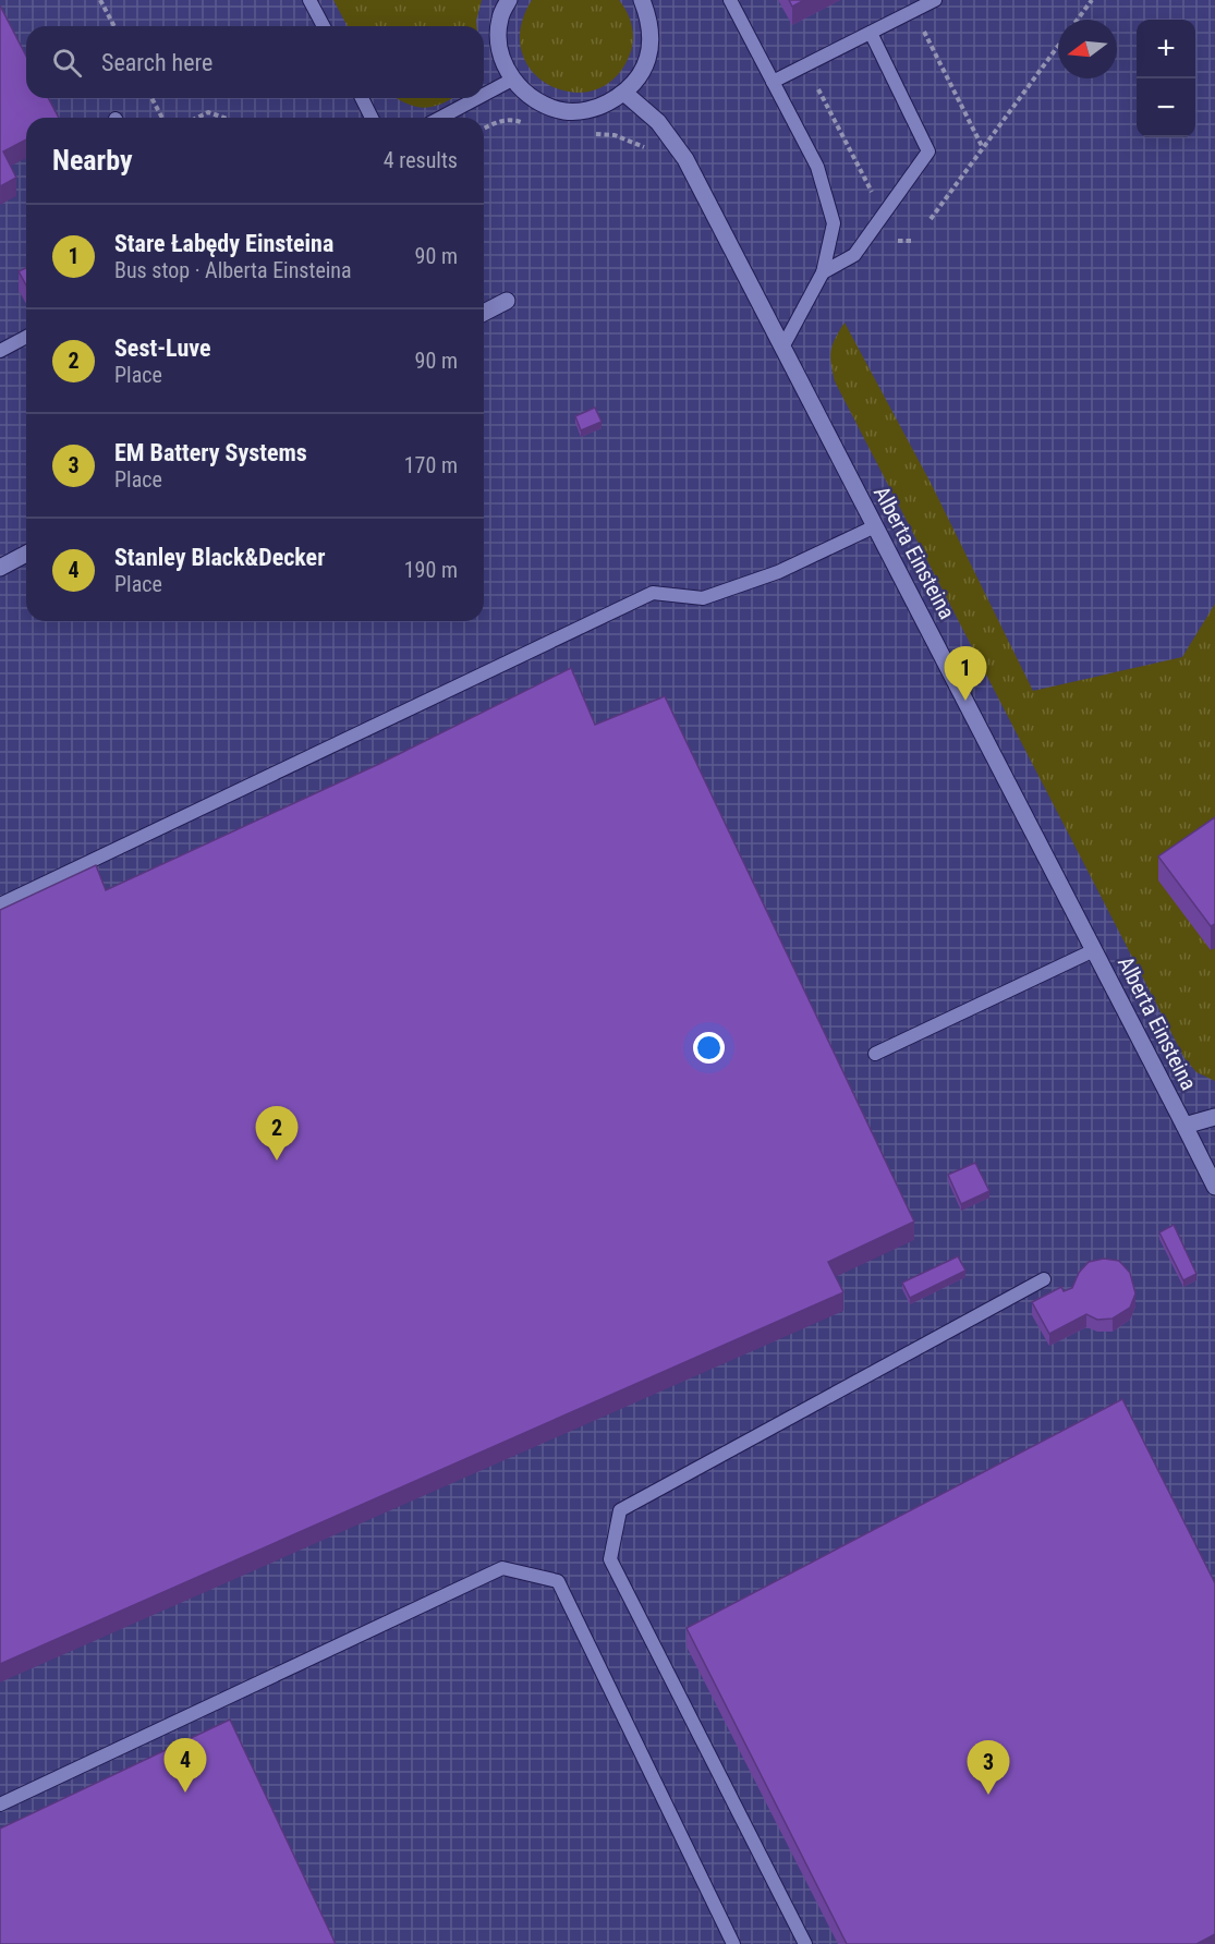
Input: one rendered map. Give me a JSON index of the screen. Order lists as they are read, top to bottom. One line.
{"streets":{"street":["Alberta Einsteina"]},"north":"left","page":{"map_buttons":["+","−"],"search":"Search here","heading":["Nearby","4 results"],"list":[{"mark":"1","name":"Stare Łabędy Einsteina","note":"Bus stop · Alberta Einsteina","value":"90 m"},{"mark":"2","name":"Sest-Luve","note":"Place","value":"90 m"},{"mark":"3","name":"EM Battery Systems","note":"Place","value":"170 m"},{"mark":"4","name":"Stanley Black&Decker","note":"Place","value":"190 m"}],"pins":["1","2","4","3"]}}
